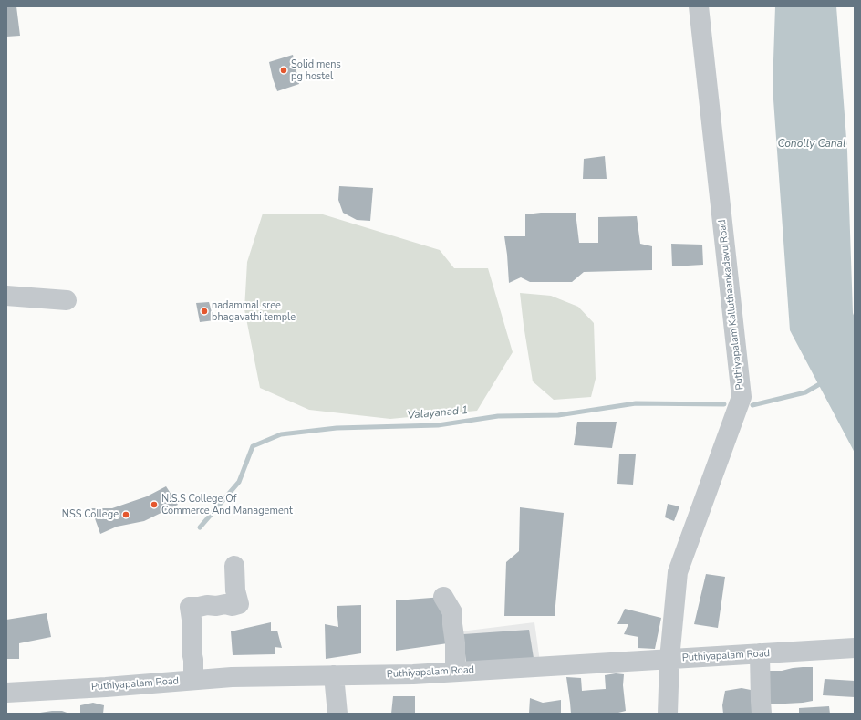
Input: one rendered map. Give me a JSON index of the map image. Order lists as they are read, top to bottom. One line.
{"streets":{"street":["Puthiyapalam Kalluthaankadavu Road","Puthiyapalam Road"]},"crossings":[["Puthiyapalam Kalluthaankadavu Road","Puthiyapalam Road"]],"water":["Conolly Canal","Valayanad 1"],"places":["Solid mens pg hostel","nadammal sree bhagavathi temple","N.S.S College Of Commerce And Management","NSS College"]}
